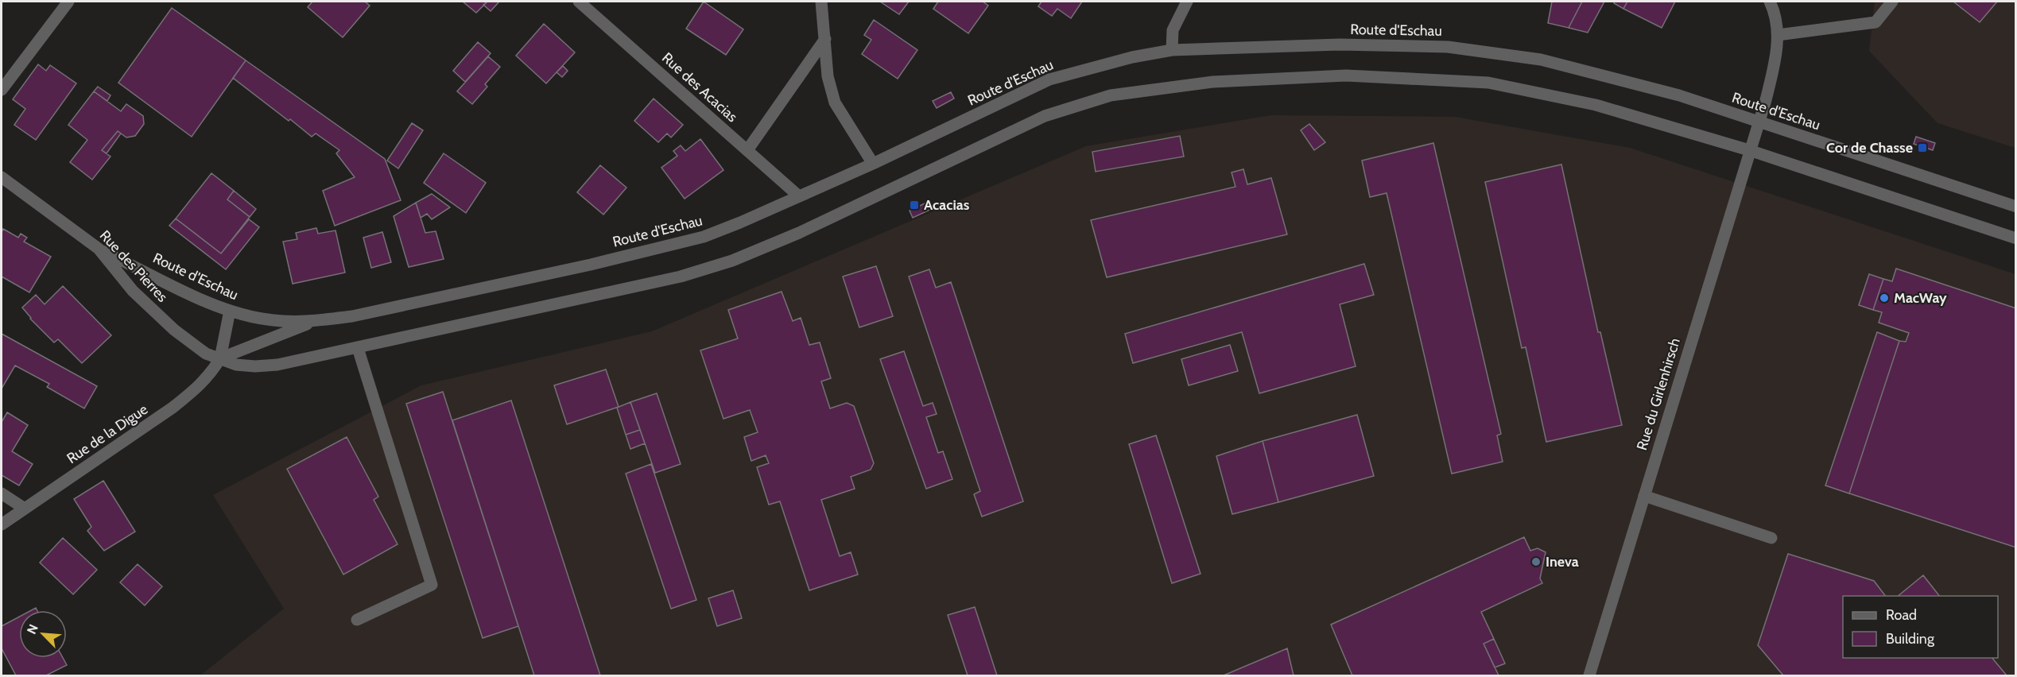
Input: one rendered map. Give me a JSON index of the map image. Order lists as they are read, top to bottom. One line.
{"streets":{"street":["Route d'Eschau","Rue des Acacias","Rue des Pierres","Rue du Girlenhirsch","Rue de la Digue"]},"crossings":[["Route d'Eschau","Rue des Acacias"],["Route d'Eschau","Rue des Pierres"],["Route d'Eschau","Rue du Girlenhirsch"],["Rue des Pierres","Rue de la Digue"]],"places":{"transit":["Cor de Chasse","Acacias"],"other":["MacWay","Ineva"]},"legend":["Road","Building"],"north":"top left"}
